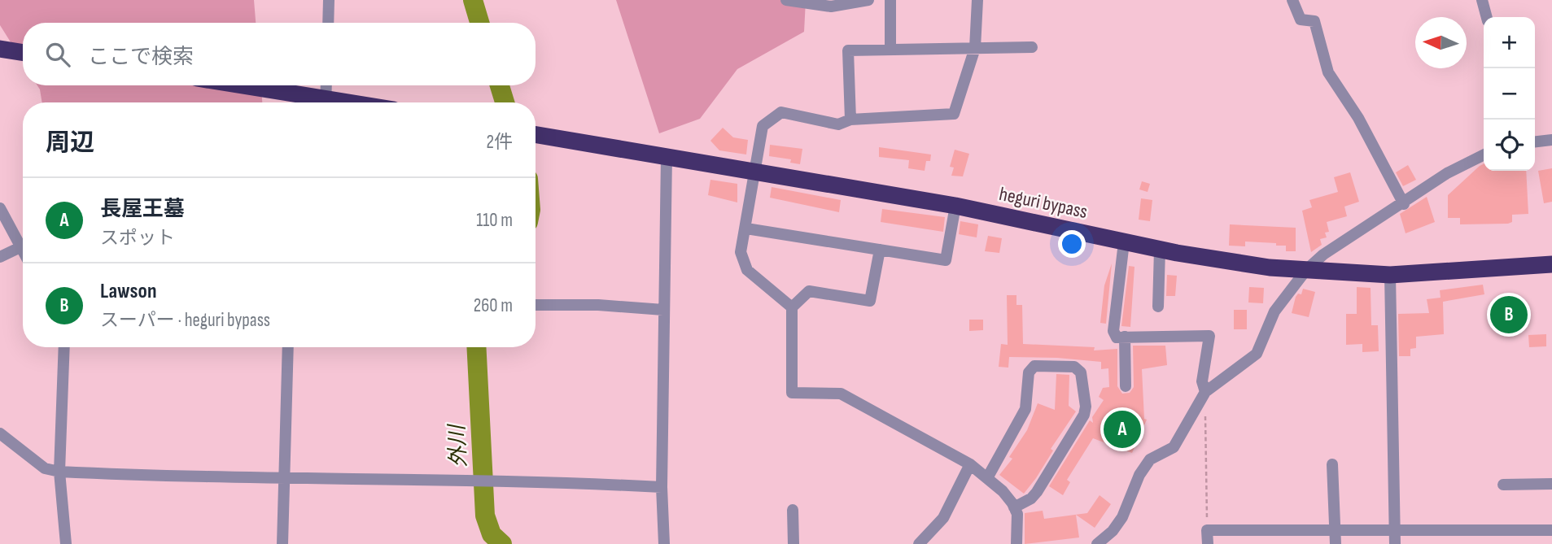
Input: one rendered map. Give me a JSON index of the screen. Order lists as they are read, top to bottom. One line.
{"streets":{"highway":["heguri bypass"]},"water":["外川"],"north":"left","page":{"map_buttons":["+","−"],"search":"ここで検索","heading":["周辺","2件"],"list":[{"mark":"A","name":"長屋王墓","note":"スポット","value":"110 m"},{"mark":"B","name":"Lawson","note":"スーパー · heguri bypass","value":"260 m"}],"pins":["B","A"]}}
